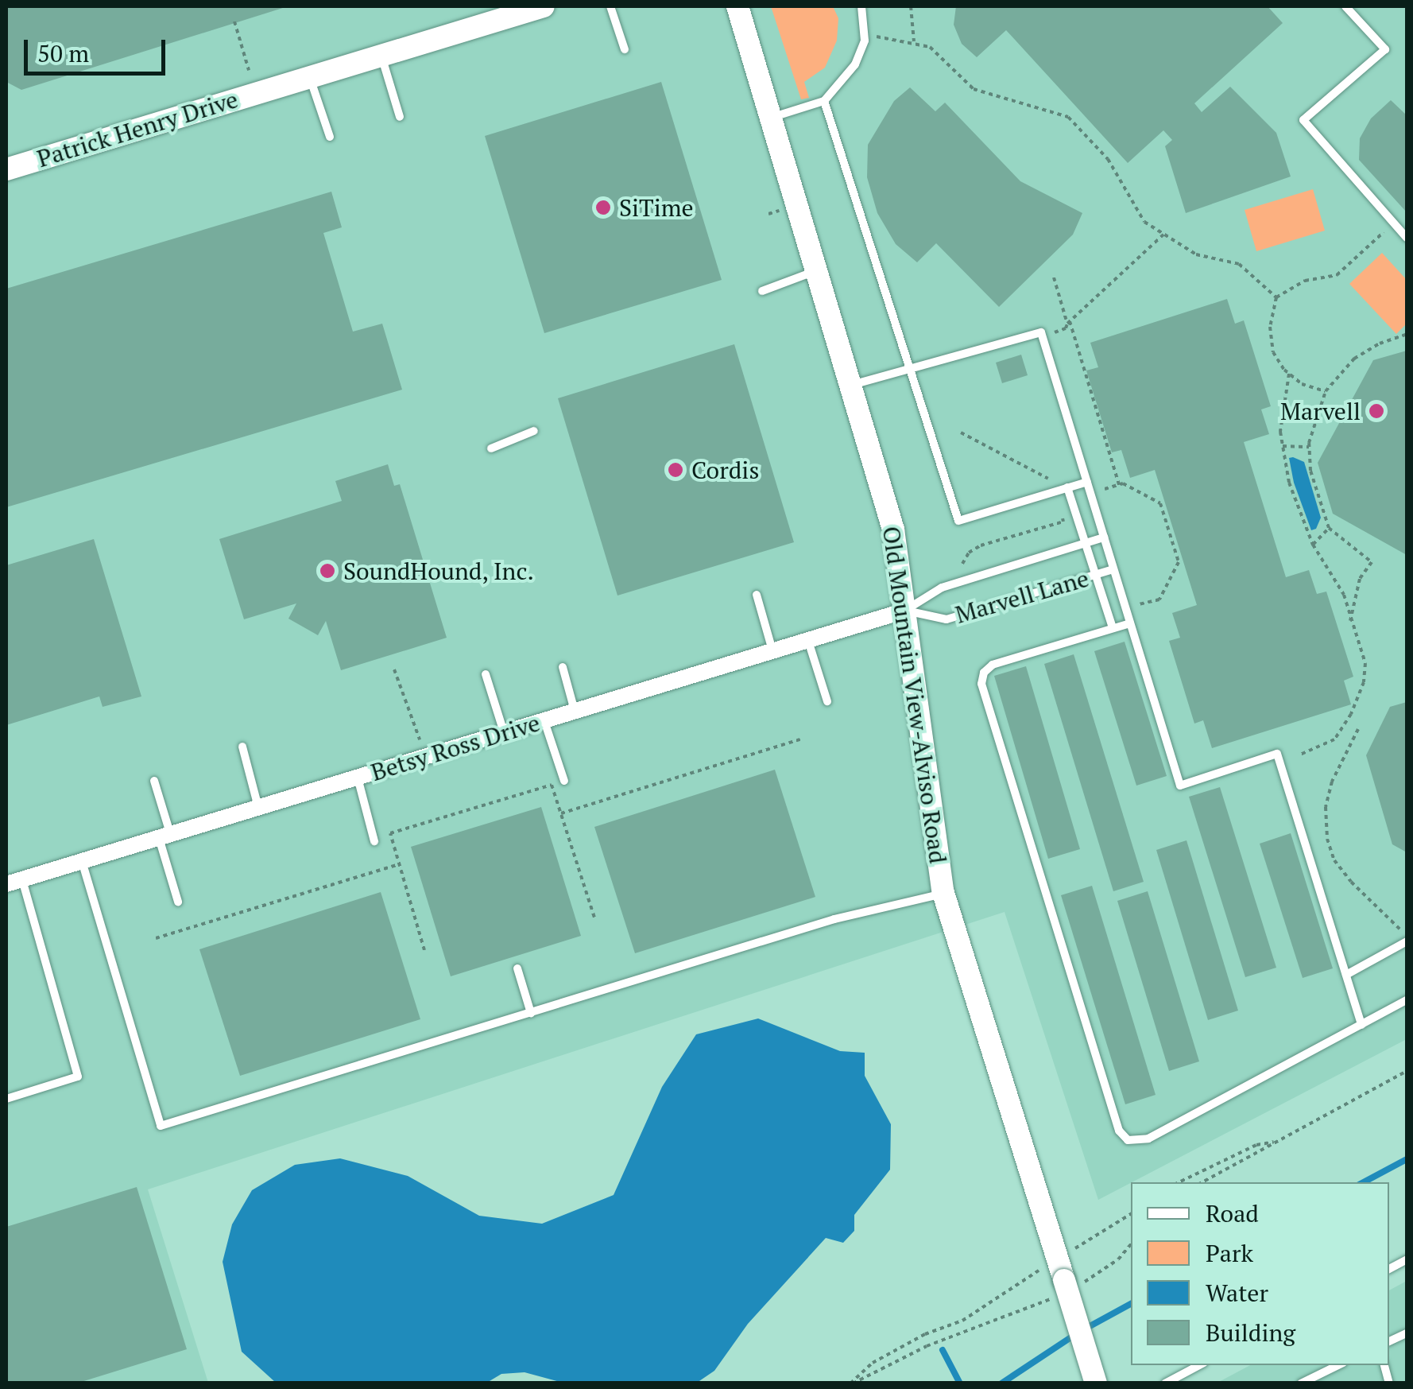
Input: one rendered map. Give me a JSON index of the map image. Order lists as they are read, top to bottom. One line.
{"streets":{"street":["Patrick Henry Drive","Old Mountain View-Alviso Road","Betsy Ross Drive"],"lane":["Marvell Lane"]},"crossings":[["Marvell Lane","Old Mountain View-Alviso Road"],["Marvell Lane","Betsy Ross Drive"],["Old Mountain View-Alviso Road","Betsy Ross Drive"]],"places":["SiTime","Marvell","Cordis","SoundHound, Inc."],"legend":["Road","Park","Water","Building"],"scale_bar":"50 m"}
